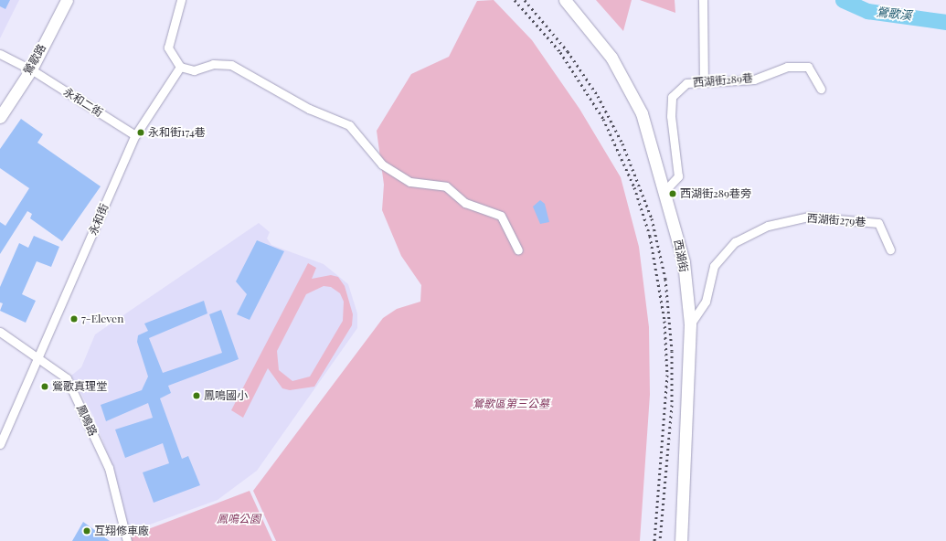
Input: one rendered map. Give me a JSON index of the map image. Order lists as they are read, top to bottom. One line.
{"streets":{"street":["鶯歌路","西湖街289巷","永和二街","永和街","西湖街279巷","西湖街","鳳鳴路"]},"crossings":[["鶯歌路","永和二街"],["西湖街289巷","西湖街"],["永和二街","永和街"],["永和街","鳳鳴路"],["西湖街279巷","西湖街"]],"water":["鶯歌溪"],"parks":["鶯歌區第三公墓","鳳鳴公園"],"places":["永和街174巷","西湖街289巷旁","7-Eleven","鶯歌真理堂","鳳鳴國小","互翔修車廠"]}
